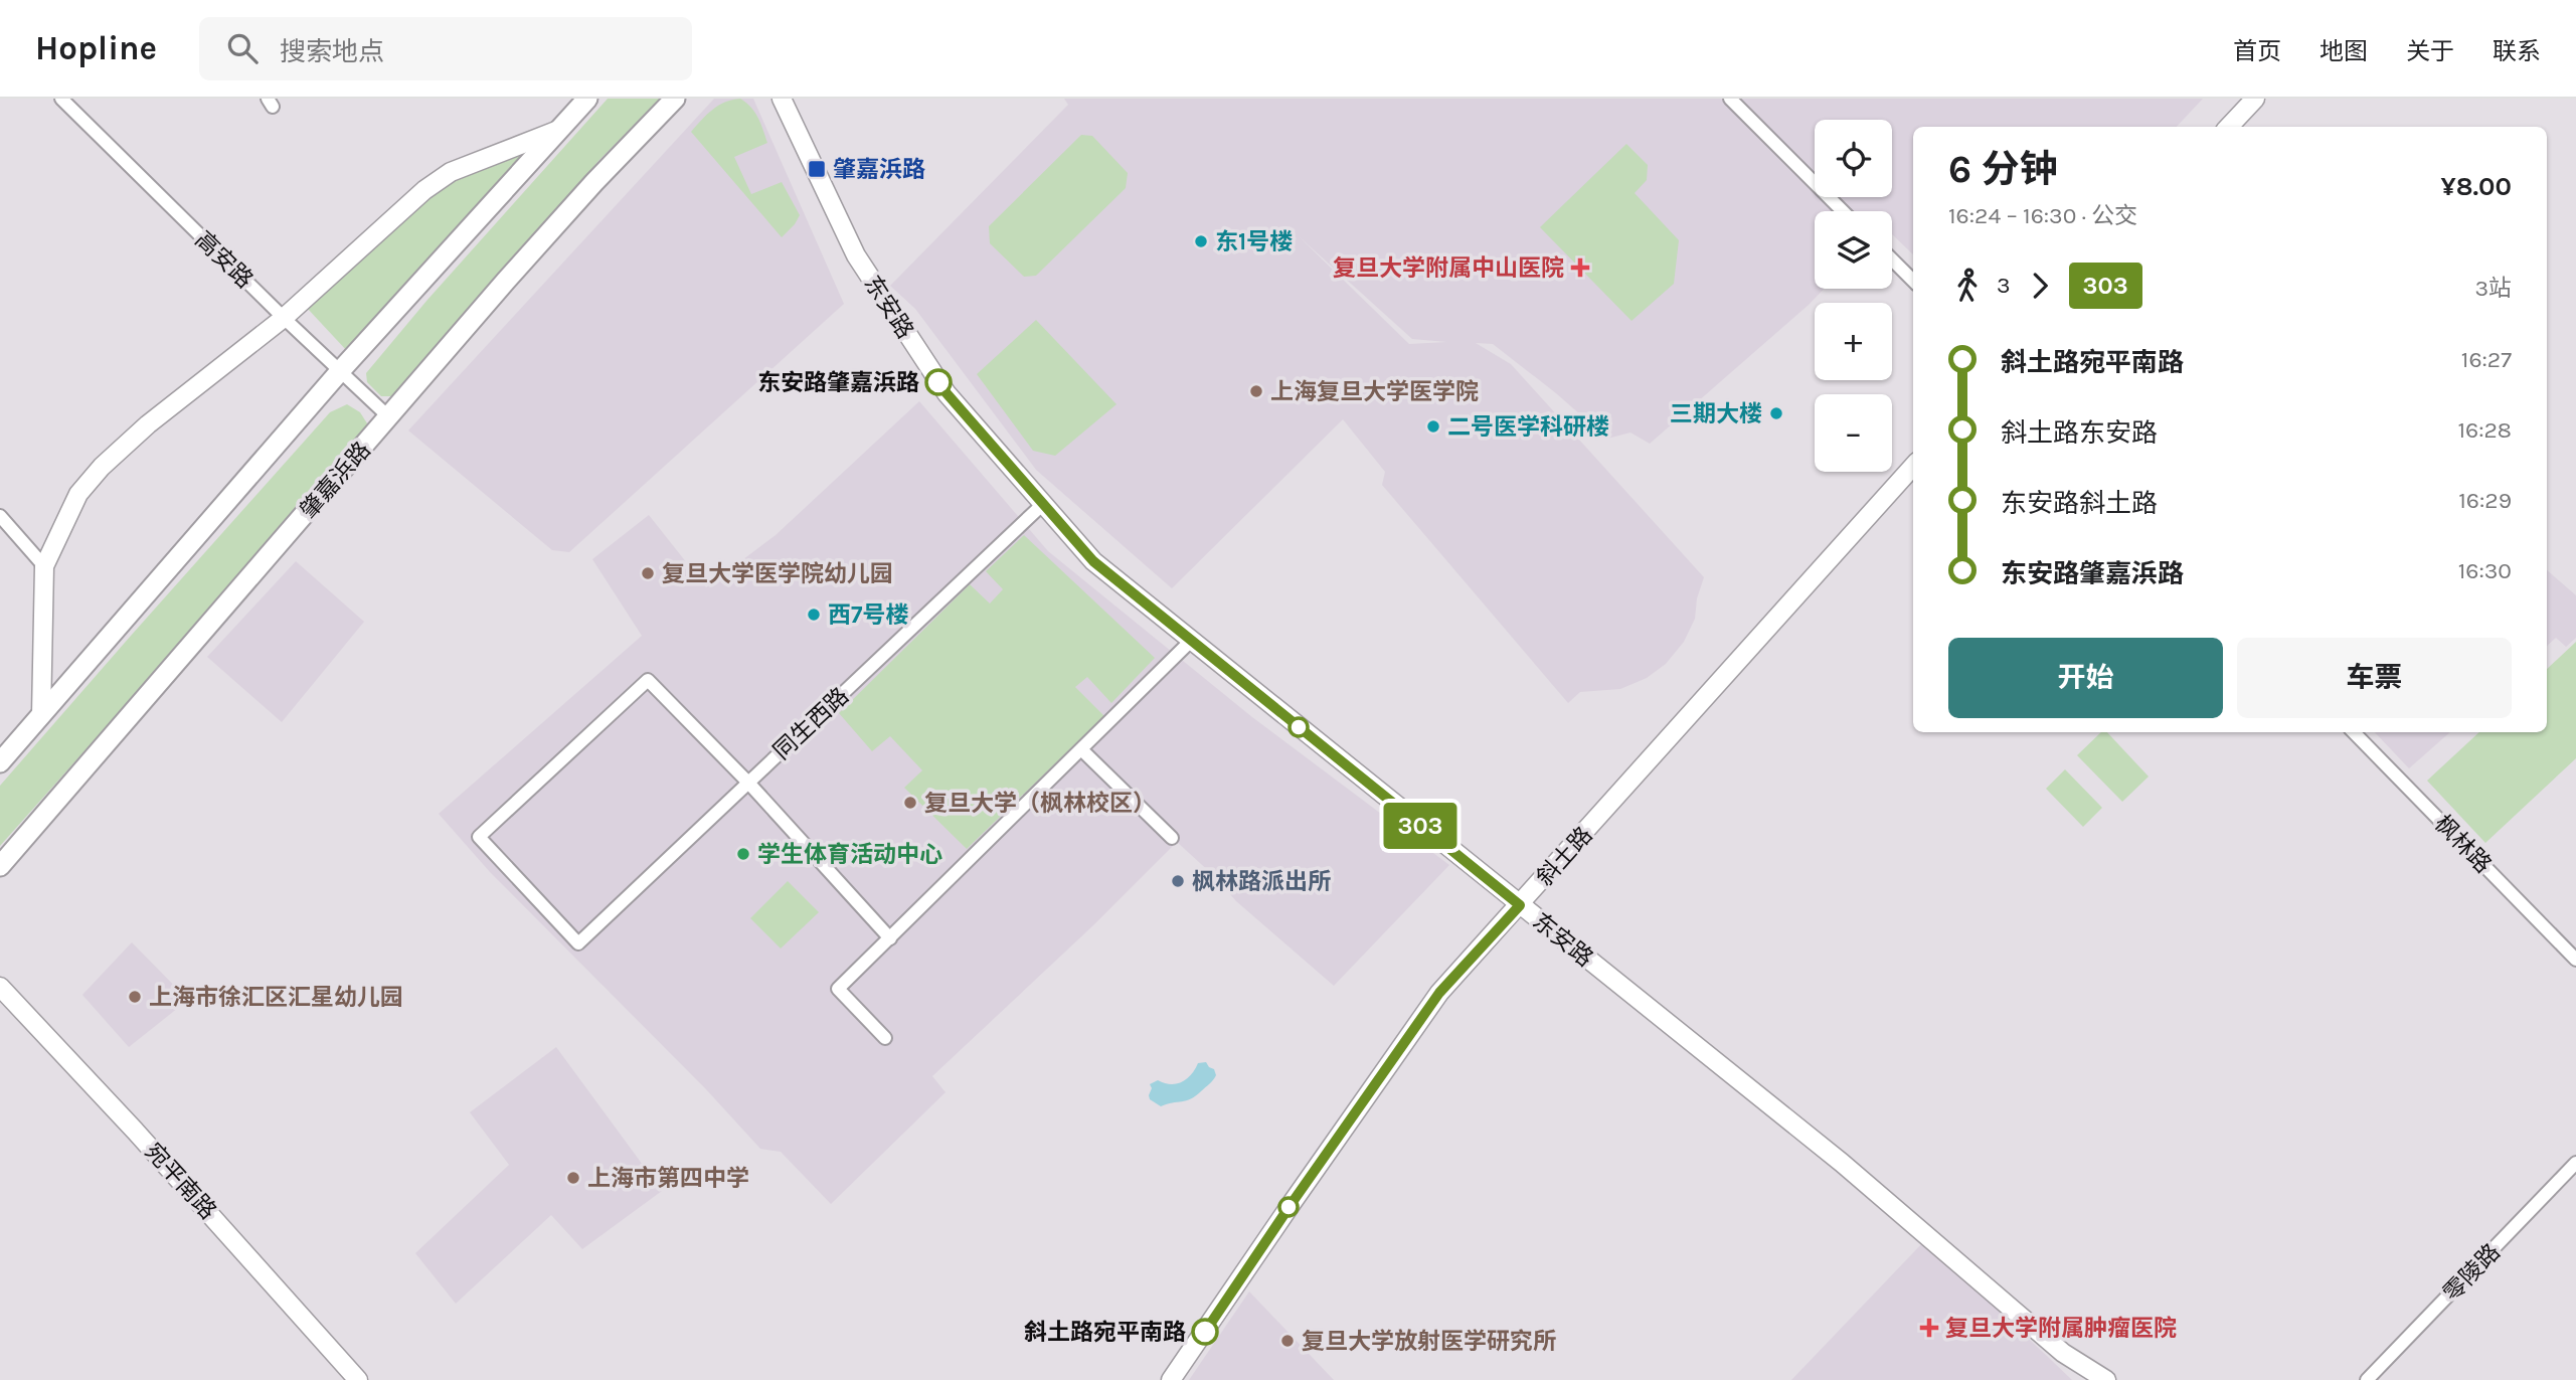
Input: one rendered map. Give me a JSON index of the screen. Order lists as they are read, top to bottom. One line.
{"streets":{"main road":["肇嘉浜路"],"street":["高安路","东安路","同生西路","枫林路","斜土路","宛平南路","零陵路"]},"crossings":[["高安路","肇嘉浜路"],["东安路","同生西路"],["东安路","斜土路"]],"places":{"transit":["肇嘉浜路"],"other":["东1号楼","东安路肇嘉浜路","上海复旦大学医学院","三期大楼","二号医学科研楼","复旦大学医学院幼儿园","西7号楼","复旦大学（枫林校区）","学生体育活动中心","枫林路派出所","上海市徐汇区汇星幼儿园","上海市第四中学","斜土路宛平南路","复旦大学放射医学研究所"],"health":["复旦大学附属中山医院","复旦大学附属肿瘤医院"]},"lines":["bus line 303"],"page":{"header":"Hopline","search":"搜索地点","nav":["首页","地图","关于","联系"],"on_map":"303","map_buttons":["+","−"],"heading":["6 分钟","16:24 – 16:30 · 公交","¥8.00"],"legs":["3","303","3站"],"list":[{"name":"斜土路宛平南路","value":"16:27"},{"name":"斜土路东安路","value":"16:28"},{"name":"东安路斜土路","value":"16:29"},{"name":"东安路肇嘉浜路","value":"16:30"}],"buttons":["开始","车票"]}}
